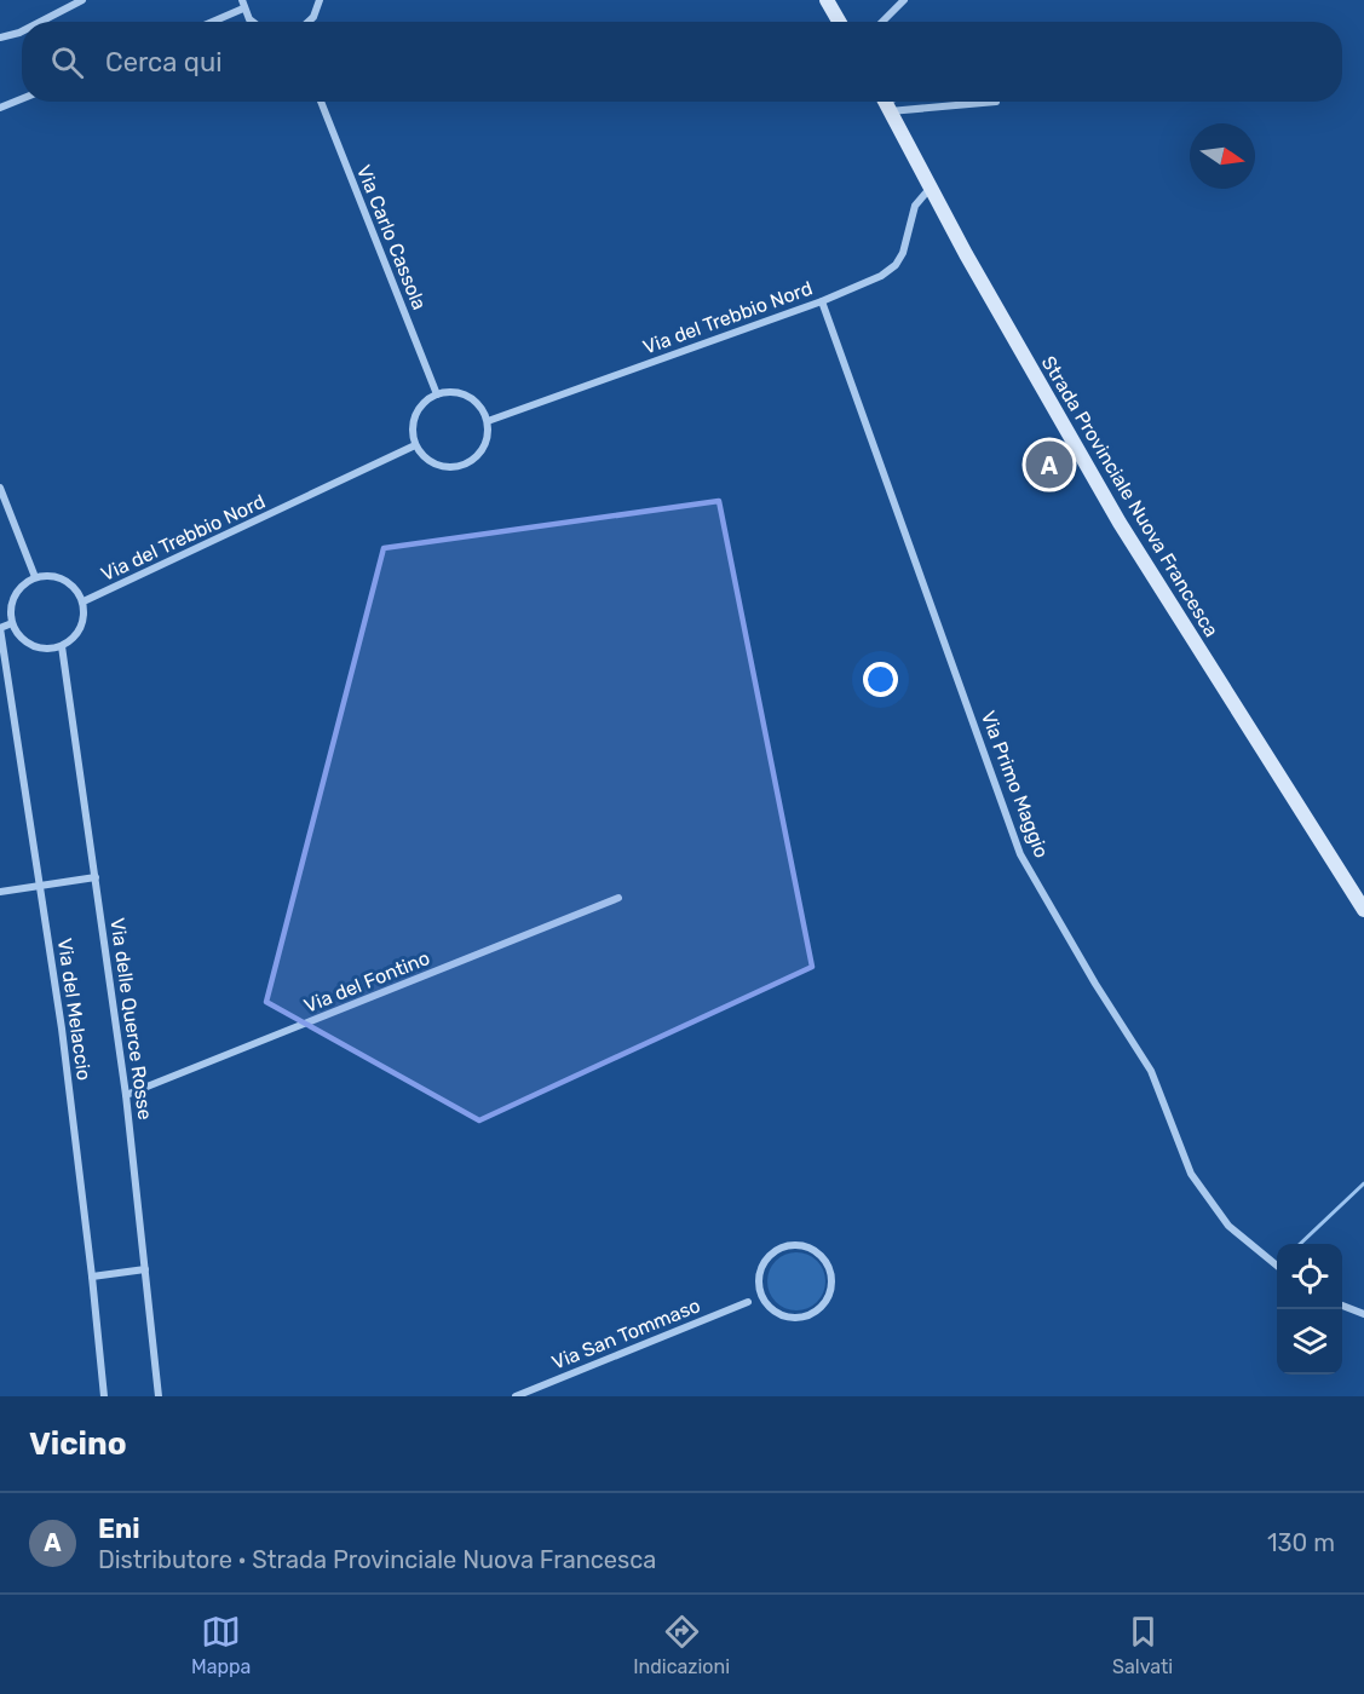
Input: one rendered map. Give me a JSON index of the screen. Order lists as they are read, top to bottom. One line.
{"streets":{"main road":["Strada Provinciale Nuova Francesca"],"street":["Via Carlo Cassola","Via del Trebbio Nord","Via Primo Maggio","Via del Fontino","Via del Melaccio","Via delle Querce Rosse","Via San Tommaso"]},"crossings":[["Via Carlo Cassola","Via del Trebbio Nord"],["Via del Trebbio Nord","Strada Provinciale Nuova Francesca"],["Via del Trebbio Nord","Via Primo Maggio"],["Via del Trebbio Nord","Via delle Querce Rosse"],["Via del Fontino","Via delle Querce Rosse"]],"north":"right","page":{"search":"Cerca qui","pins":"A","heading":"Vicino","list":[{"mark":"A","name":"Eni","note":"Distributore · Strada Provinciale Nuova Francesca","value":"130 m"}],"nav":["Mappa","Indicazioni","Salvati"]}}
